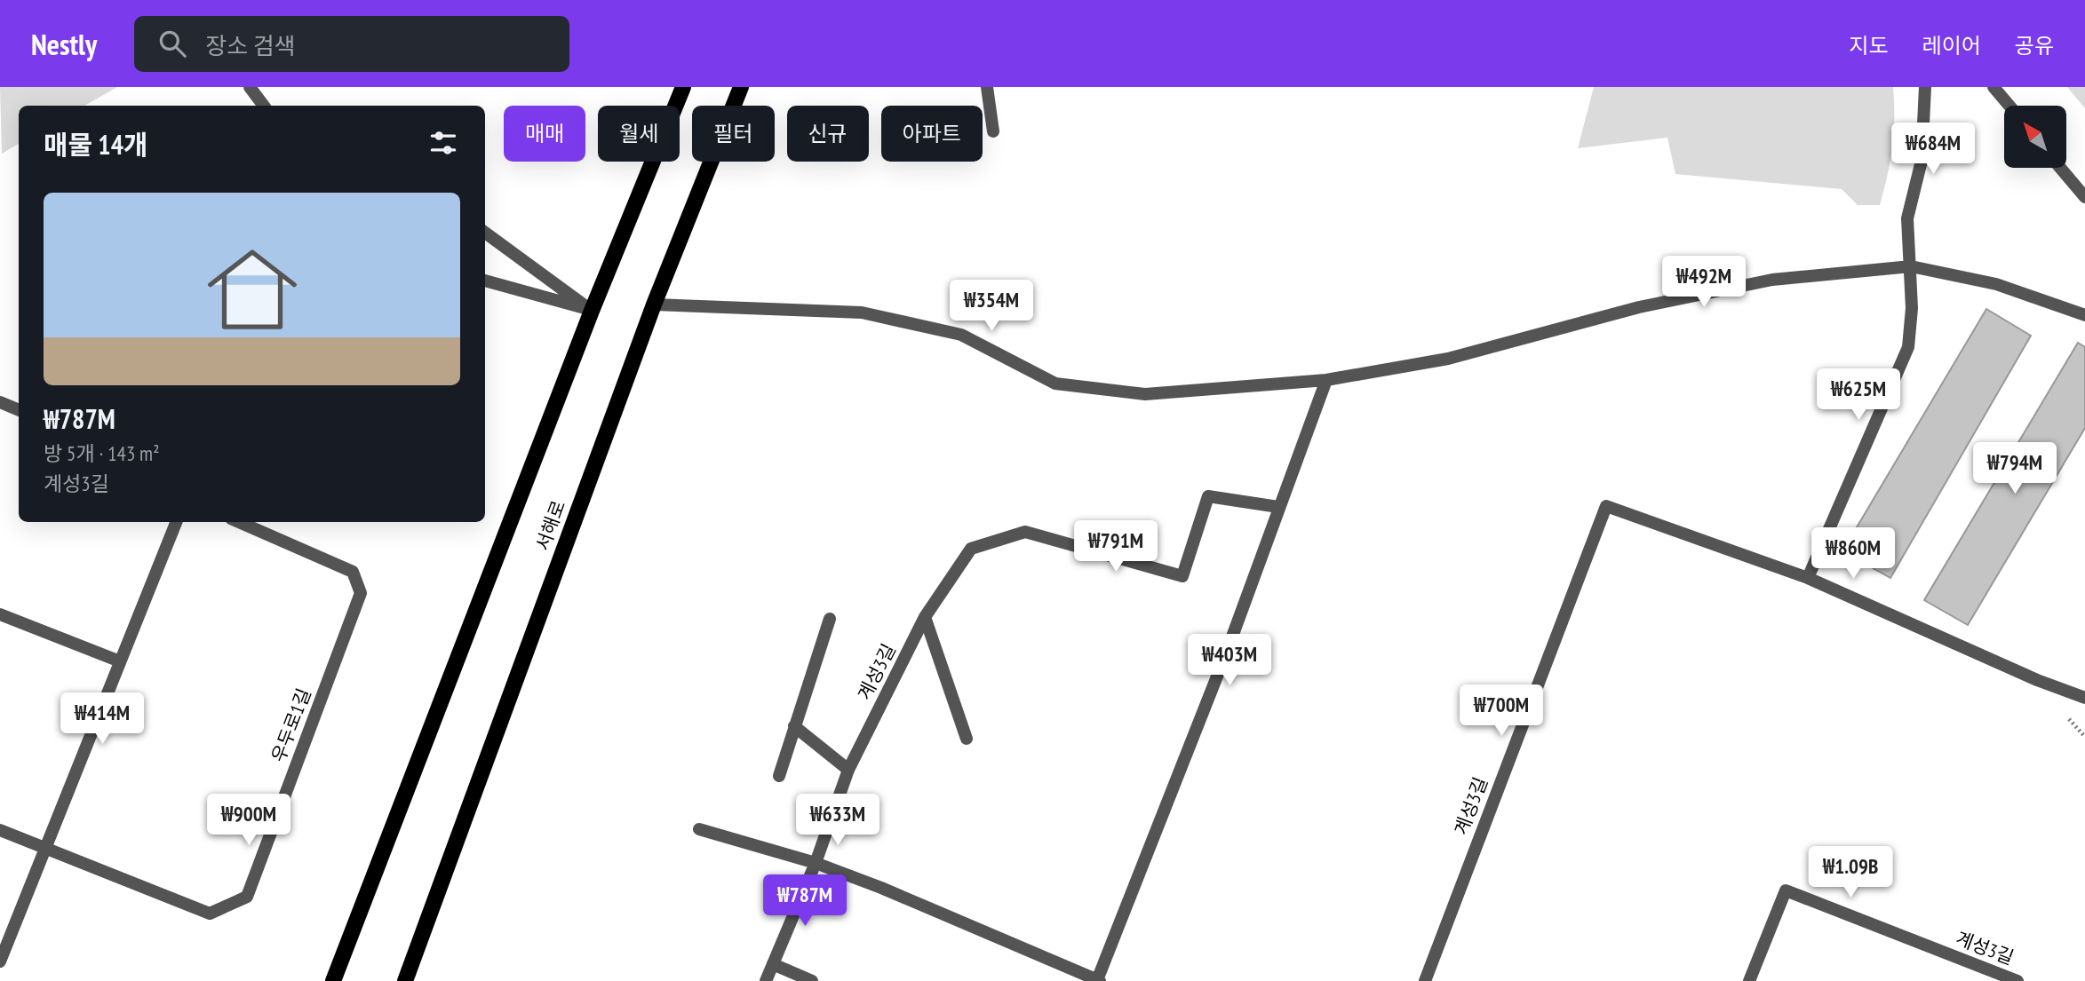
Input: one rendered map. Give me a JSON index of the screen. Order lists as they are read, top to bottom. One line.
{"streets":{"main road":["서해로"],"street":["계성3길","우두로1길"]},"north":"top left","page":{"header":"Nestly","search":"장소 검색","nav":["지도","레이어","공유"],"chip":["매매","월세","필터","신규","아파트"],"heading":"매물 14개","price":["₩684M","₩492M","₩354M","₩625M","₩794M","₩791M","₩860M","₩403M","₩700M","₩414M","₩900M","₩633M","₩1.09B","₩787M"],"list":[{"name":"₩787M","note":"방 5개 · 143 m² · 계성3길"}]}}
